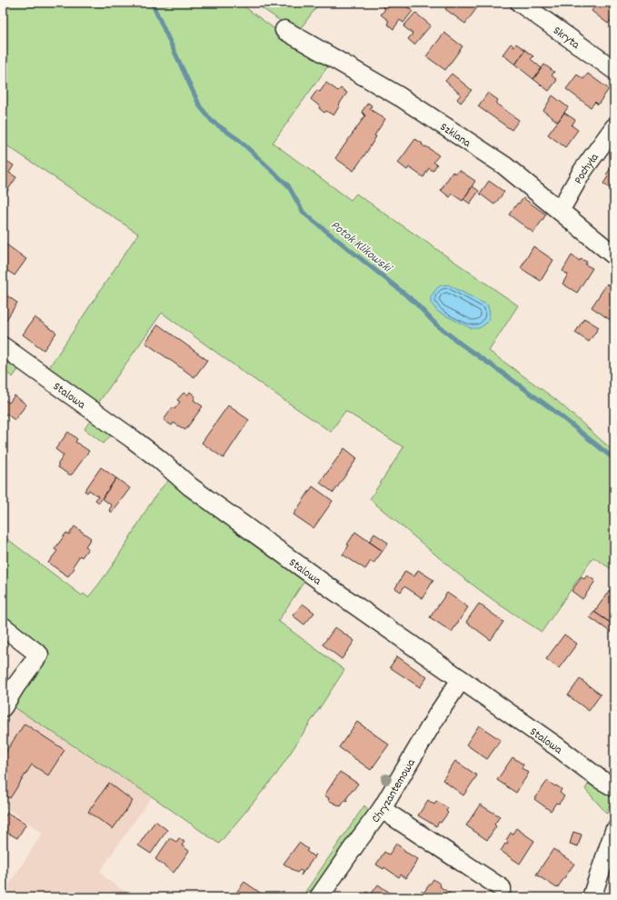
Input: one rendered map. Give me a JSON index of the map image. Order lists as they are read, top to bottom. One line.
{"streets":{"street":["Skryta","Szklana","Pochyła","Stalowa","Chryzantemowa"]},"crossings":[["Szklana","Pochyła"],["Stalowa","Chryzantemowa"]],"water":["Potok Klikowski"]}
